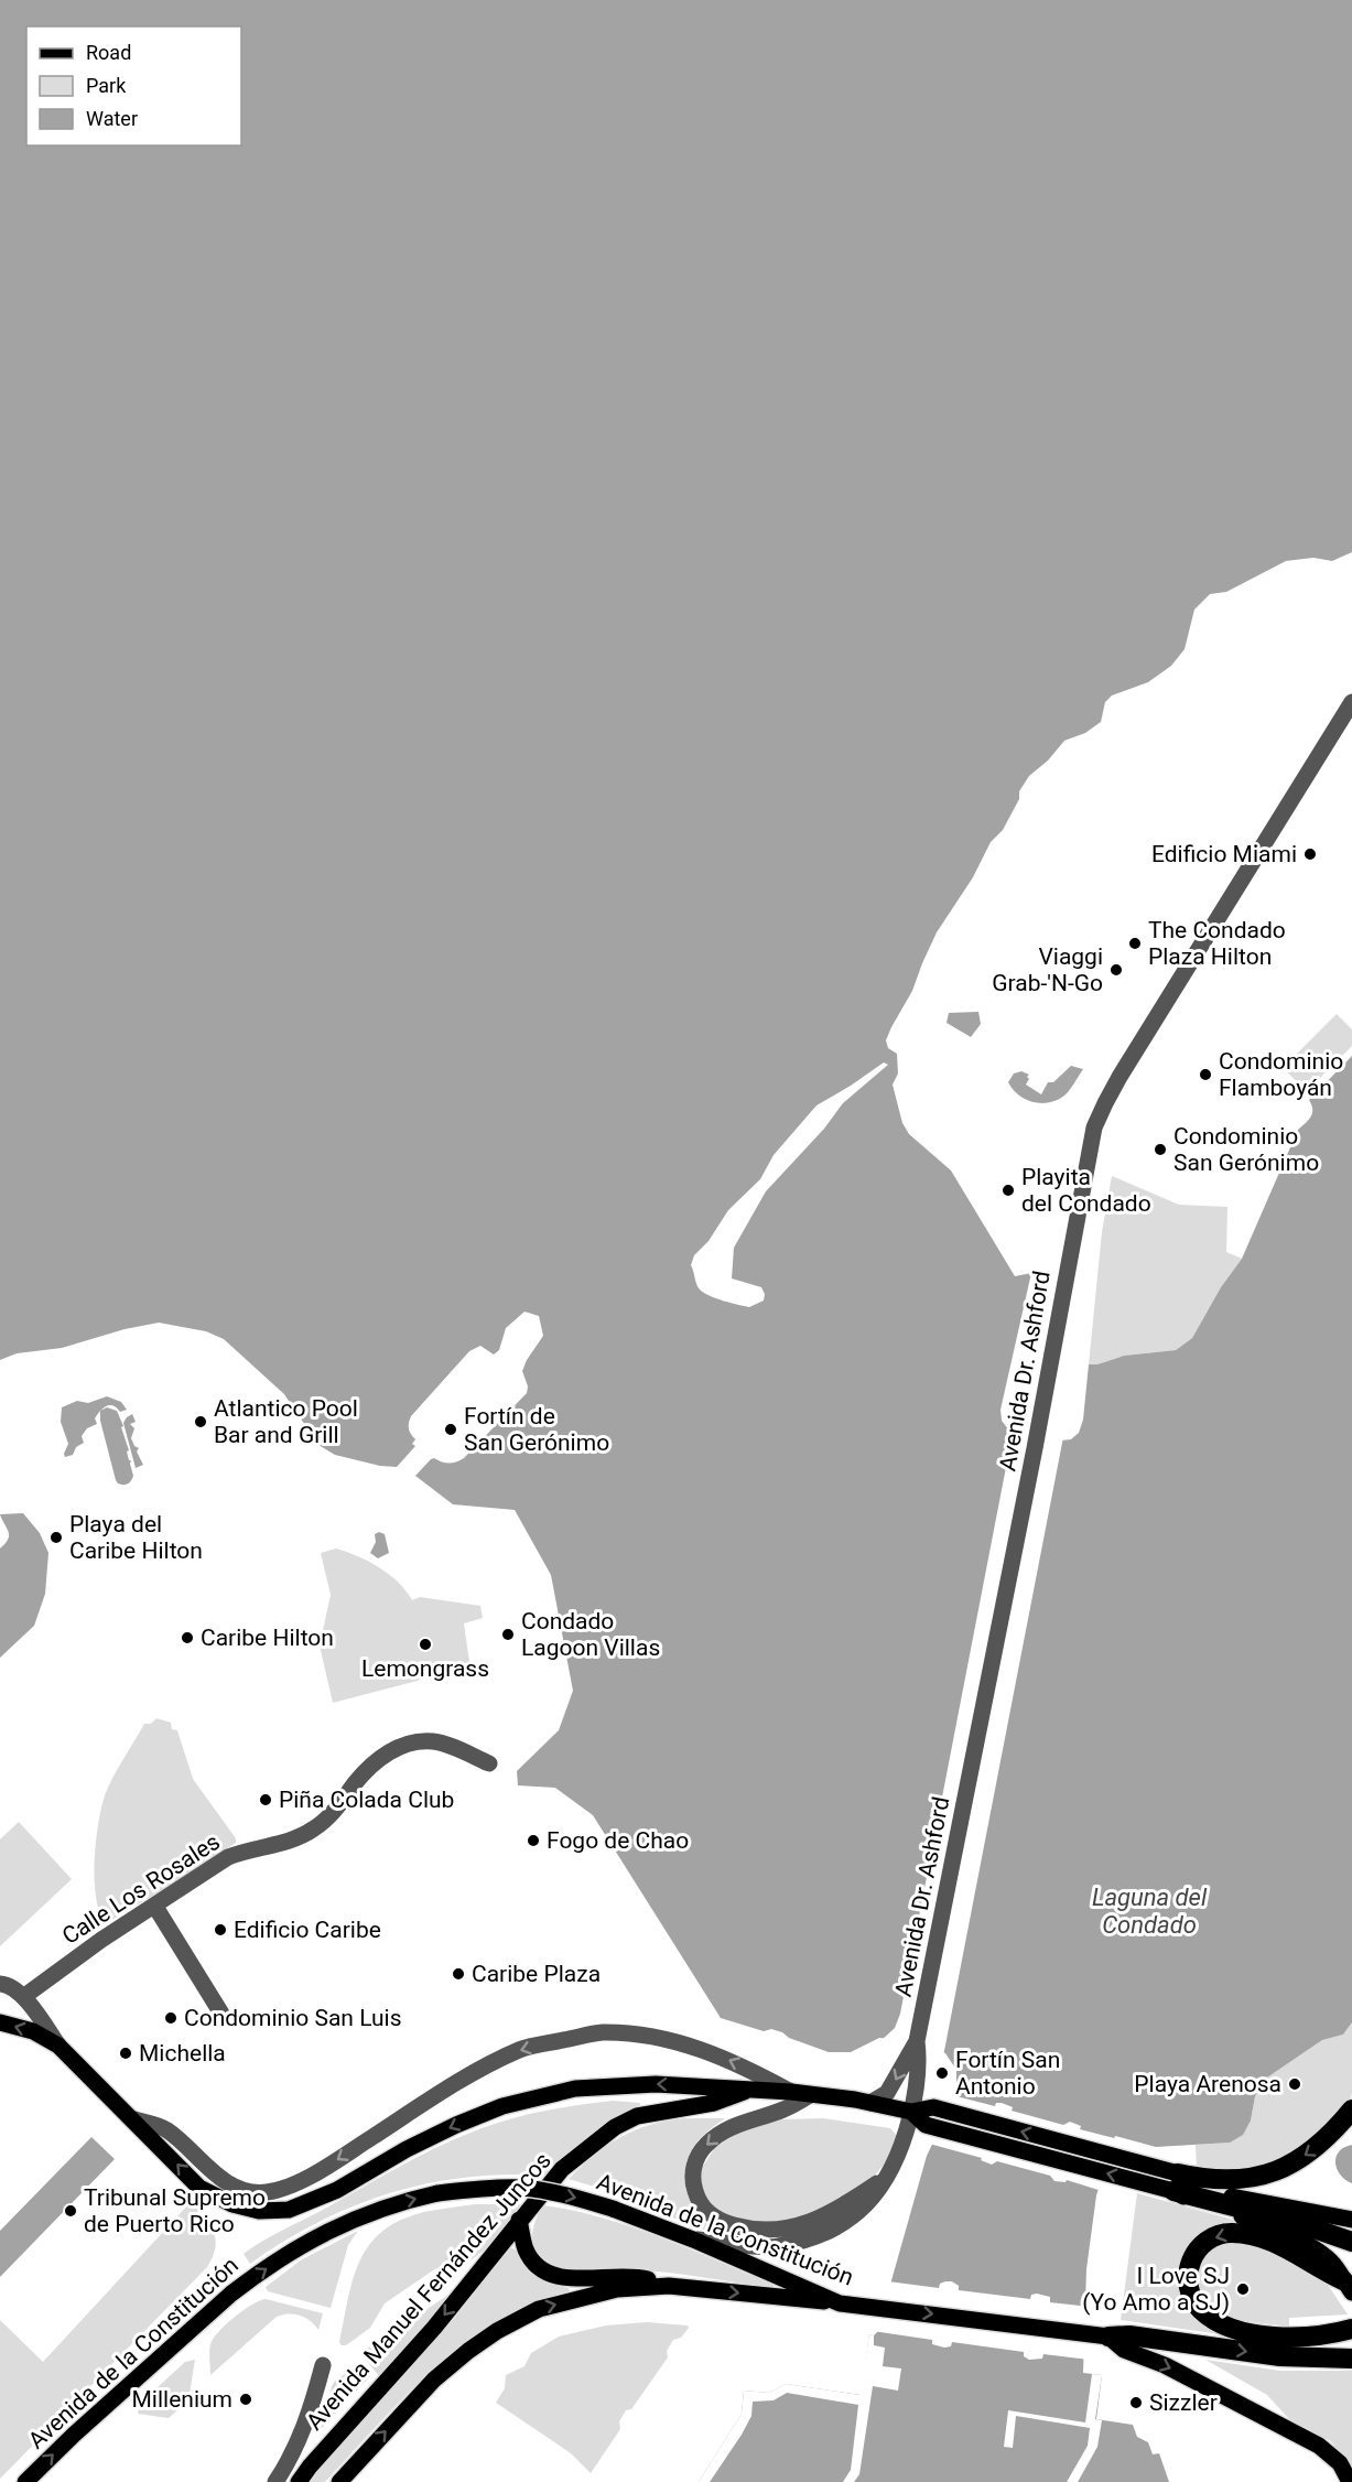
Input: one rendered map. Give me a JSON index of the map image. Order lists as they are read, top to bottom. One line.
{"streets":{"main road":["Avenida de la Constitución","Avenida Manuel Fernández Juncos"],"street":["Avenida Dr. Ashford","Calle Los Rosales"]},"crossings":[["Avenida Dr. Ashford","Avenida de la Constitución"]],"one_way":["Avenida de la Constitución"],"water":["Laguna del Condado"],"places":["Edificio Miami","The Condado Plaza Hilton","Viaggi Grab-'N-Go","Condominio Flamboyán","Condominio San Gerónimo","Playita del Condado","Atlantico Pool Bar and Grill","Fortín de San Gerónimo","Playa del Caribe Hilton","Condado Lagoon Villas","Caribe Hilton","Lemongrass","Piña Colada Club","Fogo de Chao","Edificio Caribe","Caribe Plaza","Condominio San Luis","Michella","Fortín San Antonio","Playa Arenosa","Tribunal Supremo de Puerto Rico","I Love SJ (Yo Amo a SJ)","Millenium","Sizzler"],"legend":["Road","Park","Water"]}
